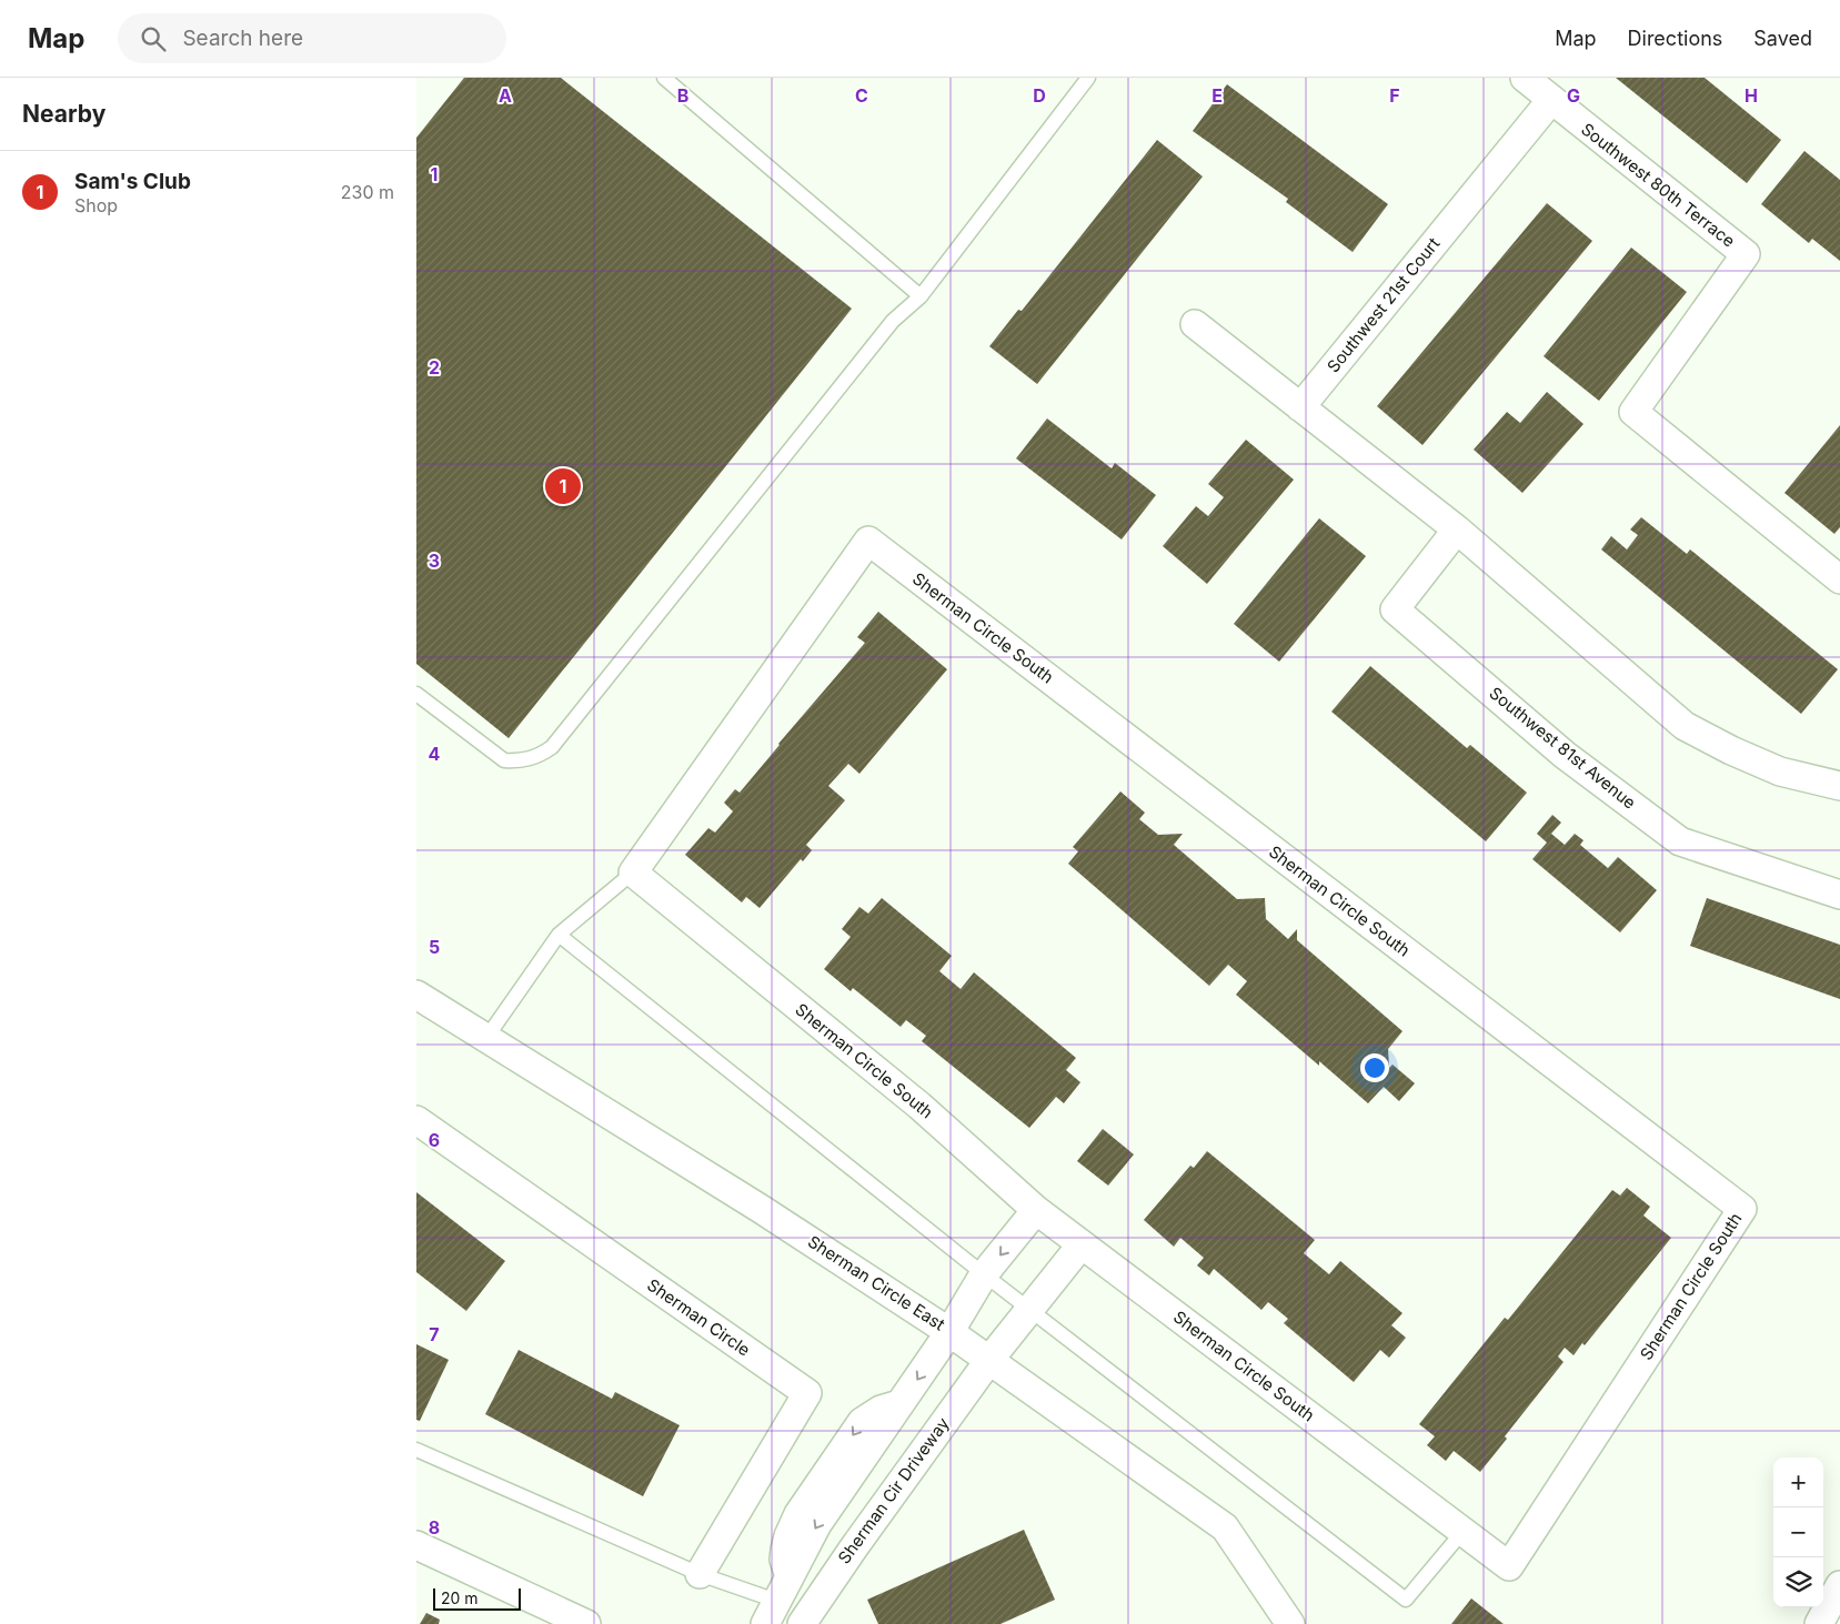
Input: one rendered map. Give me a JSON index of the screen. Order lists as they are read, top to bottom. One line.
{"streets":{"street":["Southwest 80th Terrace","Southwest 21st Court","Sherman Circle South","Southwest 81st Avenue","Sherman Circle East","Sherman Circle","Sherman Cir Driveway"]},"crossings":[["Southwest 80th Terrace","Southwest 21st Court"],["Sherman Circle South","Sherman Cir Driveway"],["Sherman Circle East","Sherman Cir Driveway"]],"scale_bar":"20 m","page":{"header":"Map","search":"Search here","nav":["Map","Directions","Saved"],"heading":"Nearby","list":[{"mark":"1","name":"Sam's Club","note":"Shop","value":"230 m"}],"pins":"1","map_buttons":["+","−"],"scale":"20 m"},"grid":{"columns":["A","B","C","D","E","F","G","H"],"rows":["1","2","3","4","5","6","7","8"]}}
